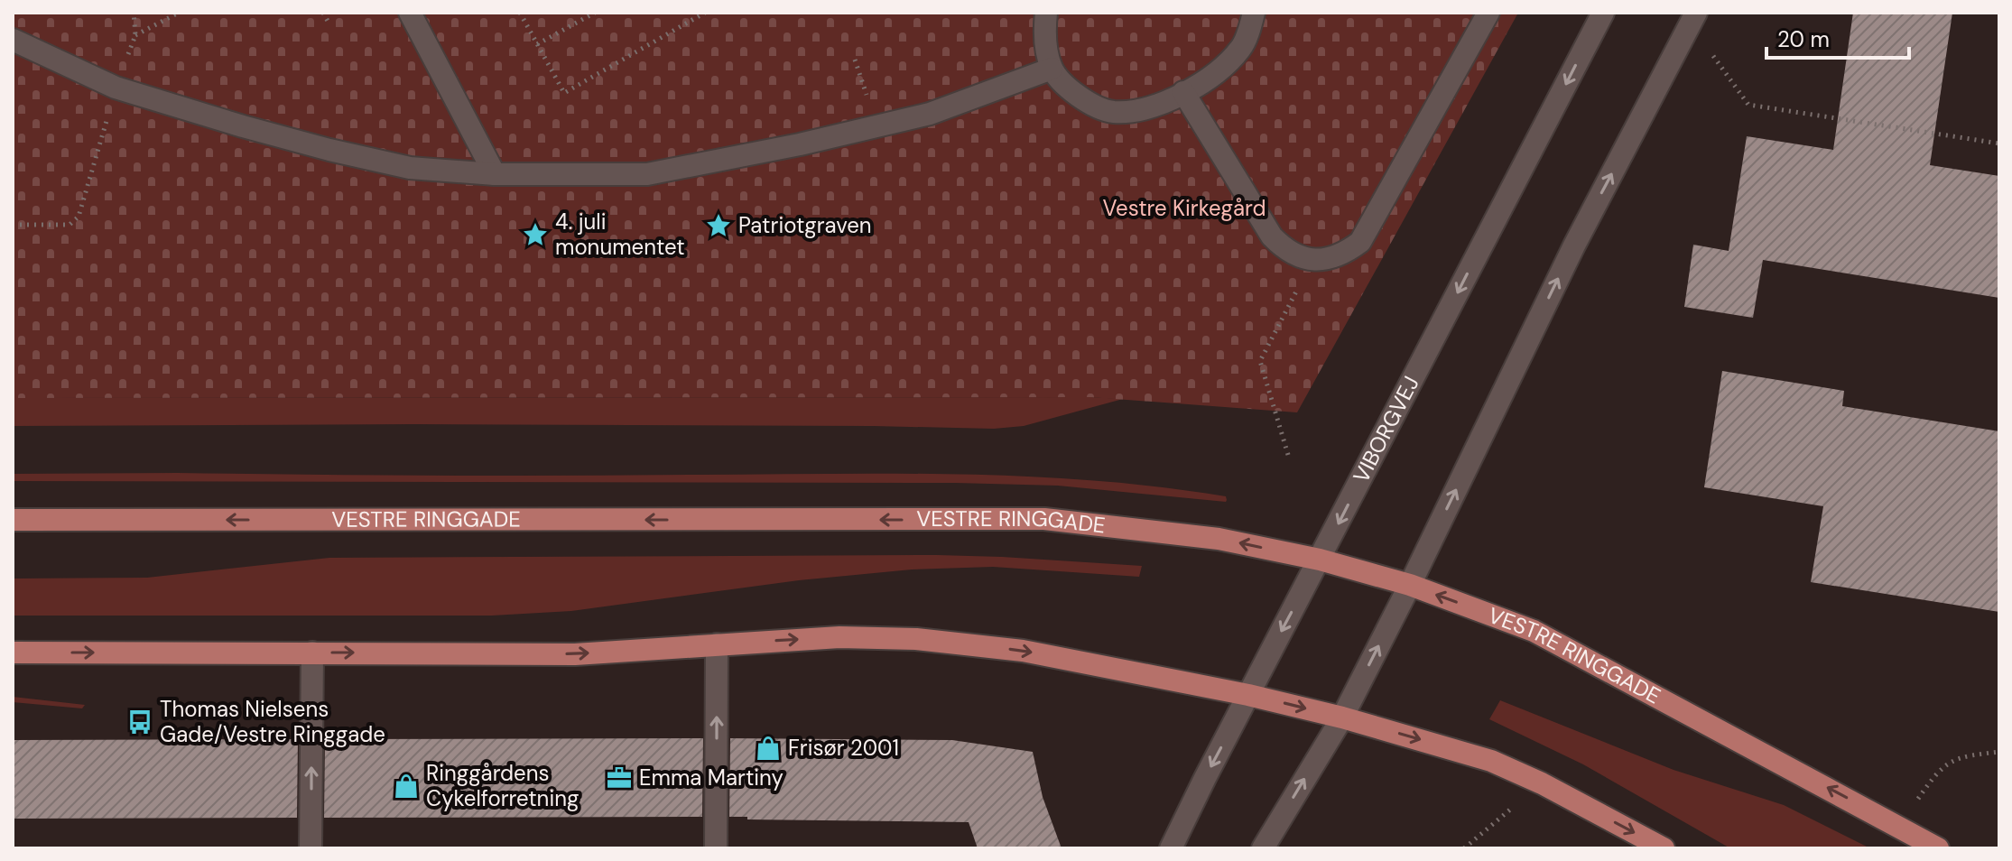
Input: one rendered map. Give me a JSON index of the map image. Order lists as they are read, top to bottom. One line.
{"streets":{"main road":["VESTRE RINGGADE"],"street":["VIBORGVEJ"]},"crossings":[["VIBORGVEJ","VESTRE RINGGADE"]],"parks":["Vestre Kirkegård"],"places":{"place":["Patriotgraven","4. juli monumentet"],"bus stop":["Thomas Nielsens Gade/Vestre Ringgade"],"shop":["Frisør 2001","Ringgårdens Cykelforretning"],"office":["Emma Martiny"]},"scale_bar":"20 m"}
